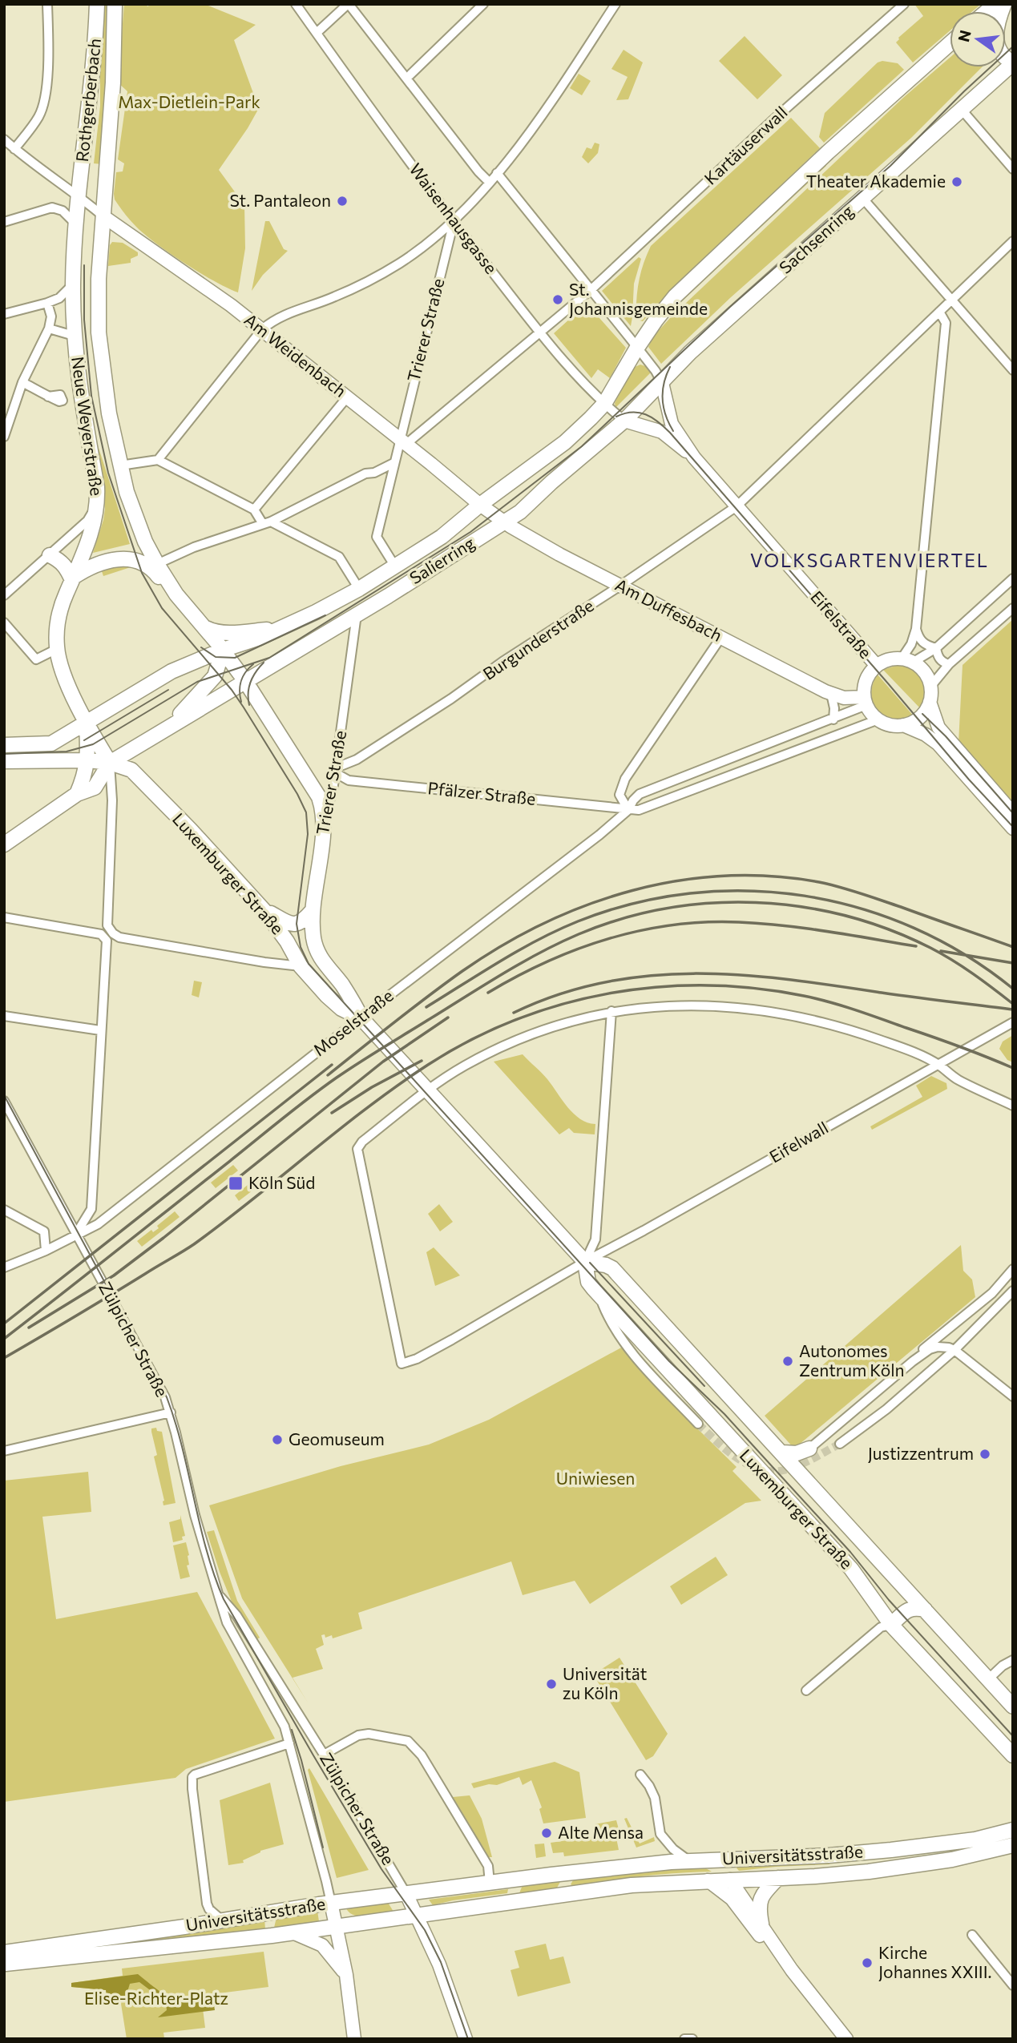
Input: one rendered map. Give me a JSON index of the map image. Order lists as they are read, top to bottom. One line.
{"streets":{"main road":["Rothgerberbach","Sachsenring","Trierer Straße","Neue Weyerstraße","Salierring","Luxemburger Straße","Universitätsstraße"],"street":["Kartäuserwall","Waisenhausgasse","Am Weidenbach","Am Duffesbach","Eifelstraße","Burgunderstraße","Pfälzer Straße","Moselstraße","Eifelwall","Zülpicher Straße"]},"crossings":[["Rothgerberbach","Am Weidenbach"],["Rothgerberbach","Neue Weyerstraße"],["Kartäuserwall","Waisenhausgasse"],["Kartäuserwall","Trierer Straße"],["Kartäuserwall","Am Weidenbach"],["Waisenhausgasse","Sachsenring"],["Waisenhausgasse","Trierer Straße"],["Waisenhausgasse","Salierring"],["Waisenhausgasse","Eifelstraße"],["Sachsenring","Salierring"],["Sachsenring","Eifelstraße"],["Trierer Straße","Am Weidenbach"],["Trierer Straße","Salierring"],["Trierer Straße","Burgunderstraße"],["Trierer Straße","Pfälzer Straße"],["Trierer Straße","Luxemburger Straße"],["Am Weidenbach","Neue Weyerstraße"],["Am Weidenbach","Salierring"],["Am Weidenbach","Am Duffesbach"],["Neue Weyerstraße","Salierring"],["Salierring","Am Duffesbach"],["Salierring","Eifelstraße"],["Am Duffesbach","Eifelstraße"],["Am Duffesbach","Burgunderstraße"],["Am Duffesbach","Pfälzer Straße"],["Eifelstraße","Burgunderstraße"],["Eifelstraße","Pfälzer Straße"],["Burgunderstraße","Pfälzer Straße"],["Pfälzer Straße","Moselstraße"],["Luxemburger Straße","Moselstraße"],["Luxemburger Straße","Eifelwall"],["Moselstraße","Zülpicher Straße"],["Zülpicher Straße","Universitätsstraße"]],"districts":["VOLKSGARTENVIERTEL"],"parks":["Max-Dietlein-Park","Uniwiesen","Elise-Richter-Platz"],"places":{"other":["Theater Akademie","St. Pantaleon","St. Johannisgemeinde","Autonomes Zentrum Köln","Geomuseum","Justizzentrum","Universität zu Köln","Alte Mensa","Kirche Johannes XXIII."],"transit":["Köln Süd"]},"north":"left"}
